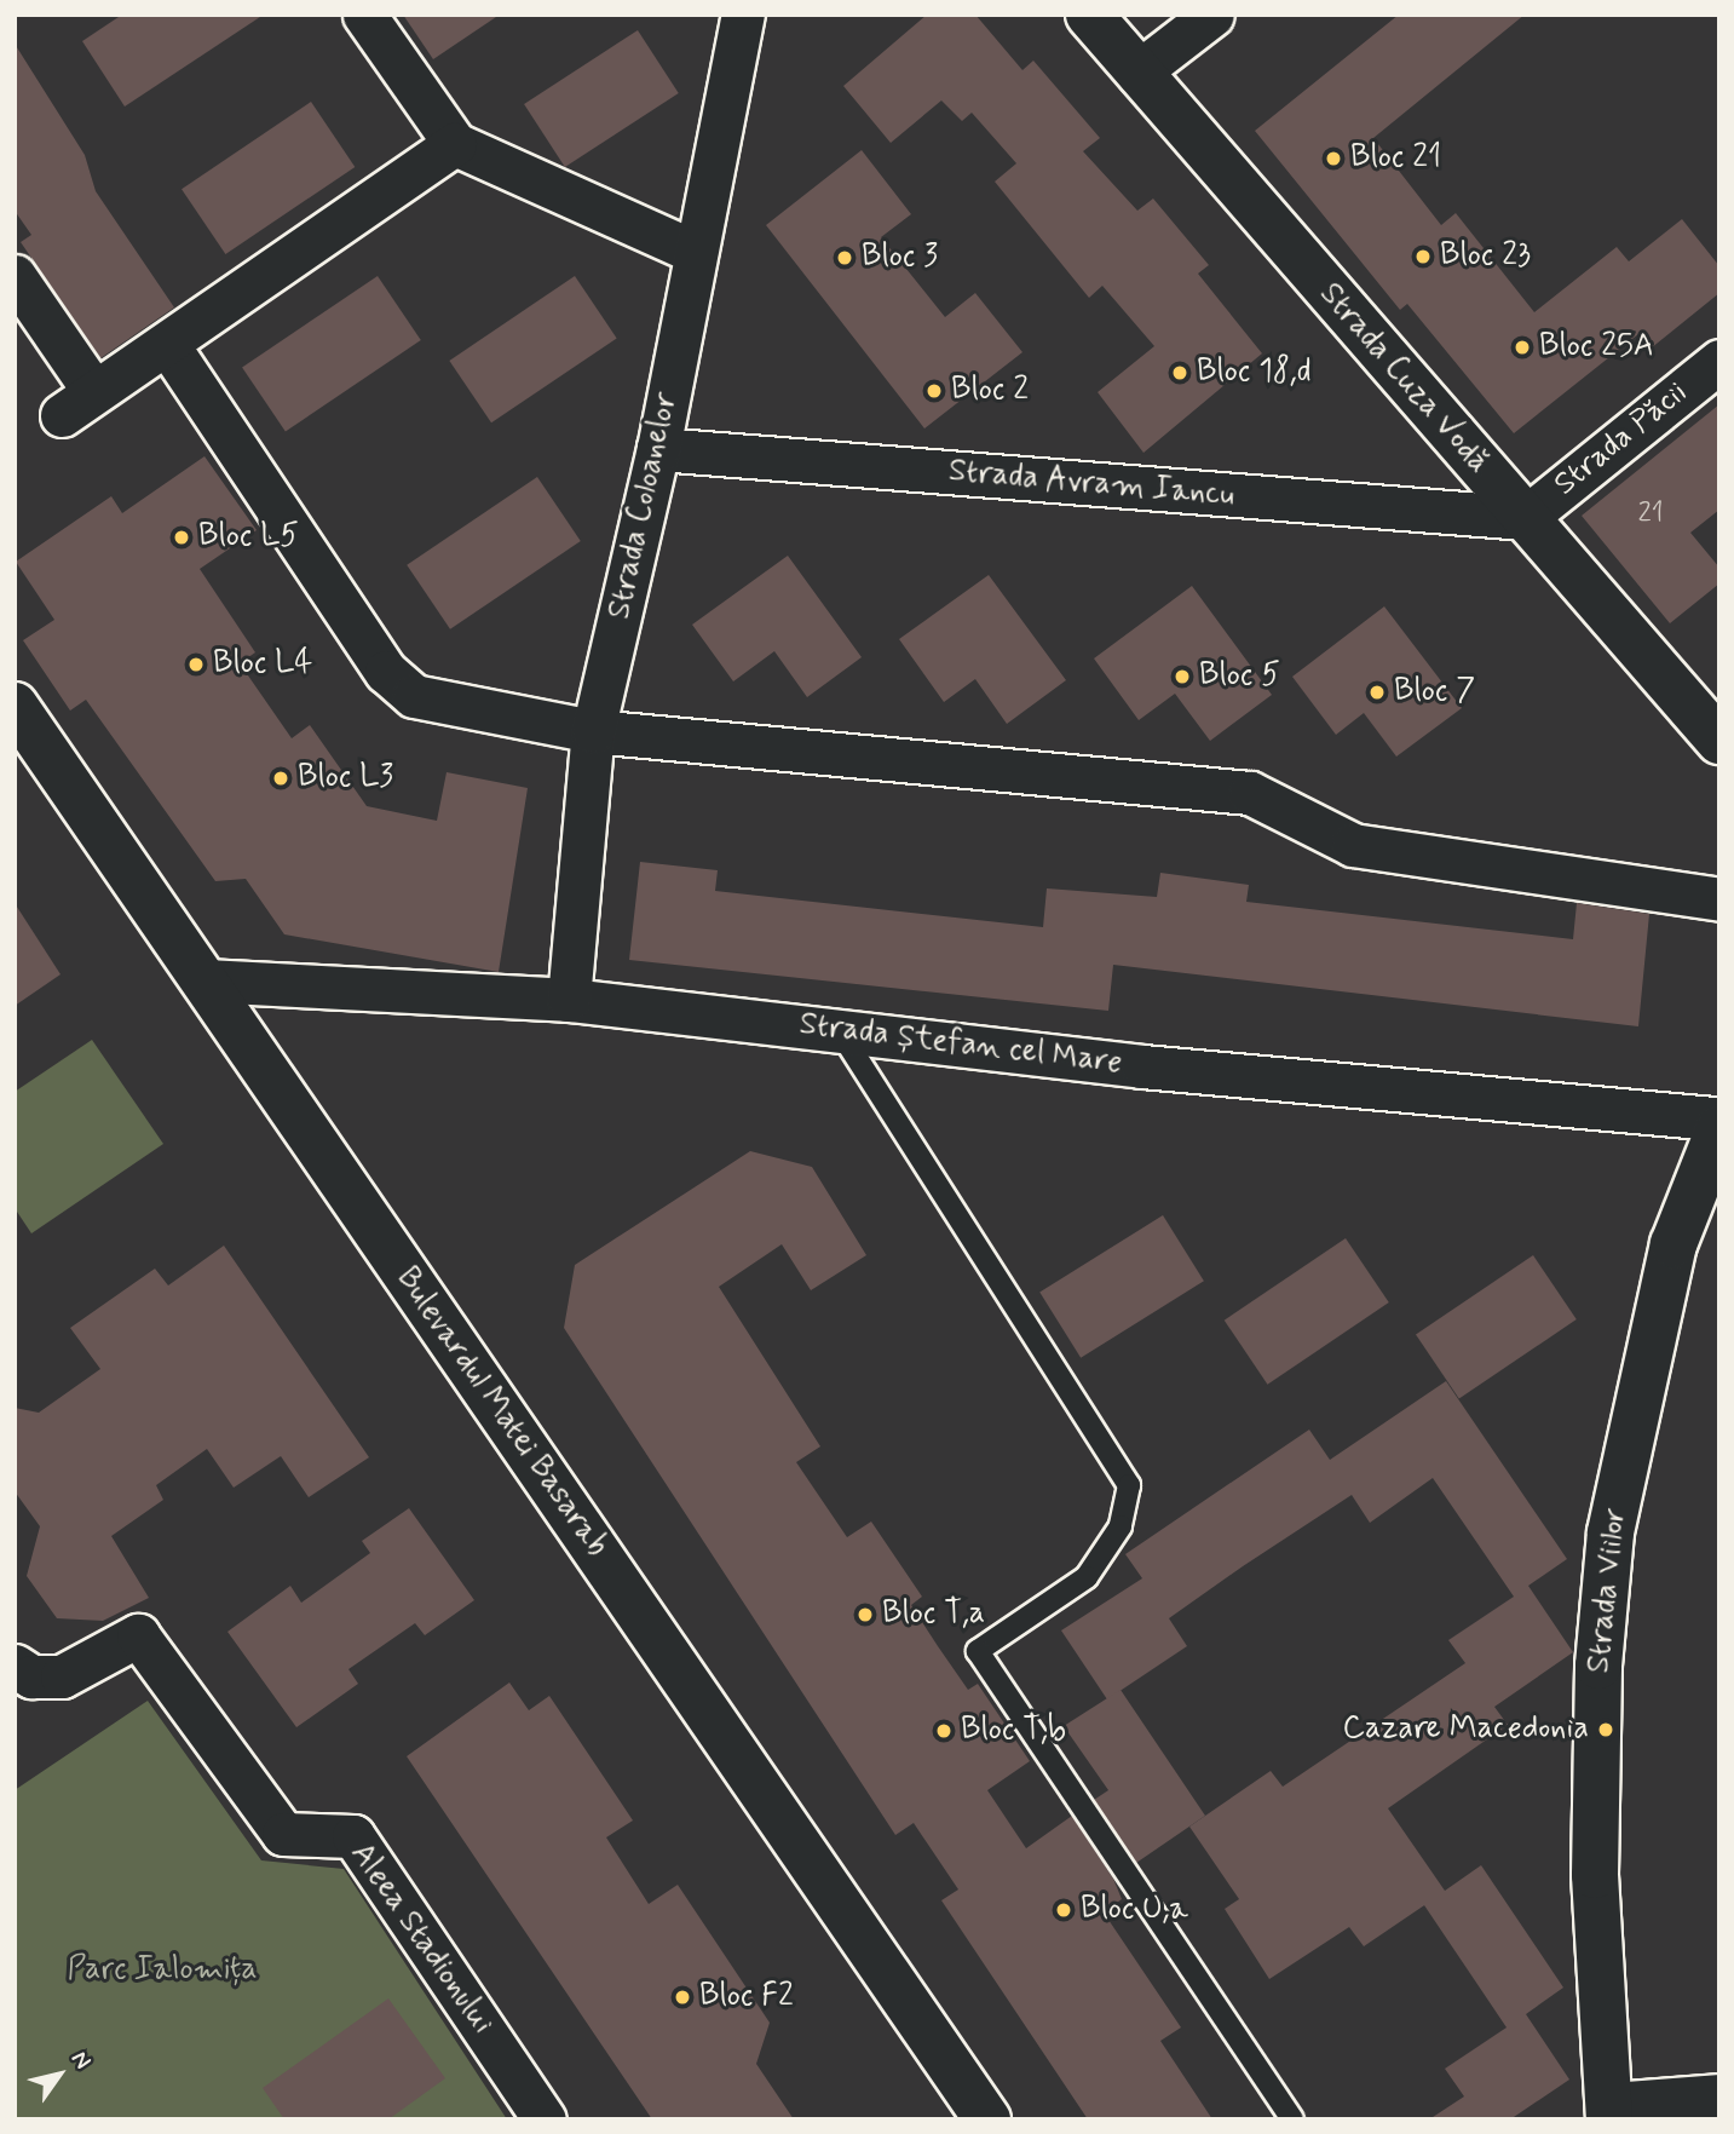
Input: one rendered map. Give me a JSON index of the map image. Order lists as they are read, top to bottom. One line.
{"streets":{"street":["Strada Cuza Vodă","Strada Păcii","Strada Avram Iancu","Strada Coloanelor","Strada Ștefan cel Mare","Bulevardul Matei Basarab","Strada Viilor","Aleea Stadionului"]},"crossings":[["Strada Cuza Vodă","Strada Păcii"],["Strada Cuza Vodă","Strada Avram Iancu"],["Strada Păcii","Strada Avram Iancu"],["Strada Avram Iancu","Strada Coloanelor"],["Strada Coloanelor","Strada Ștefan cel Mare"],["Strada Ștefan cel Mare","Bulevardul Matei Basarab"]],"parks":["Parc Ialomița"],"places":["Bloc 21","Bloc 23","Bloc 3","Bloc 25A","Bloc 18,d","Bloc 2","Bloc L5","Bloc L4","Bloc 5","Bloc 7","Bloc L3","Bloc T,a","Cazare Macedonia","Bloc T,b","Bloc U,a","Bloc F2"],"house_numbers":["21"],"north":"top right"}
